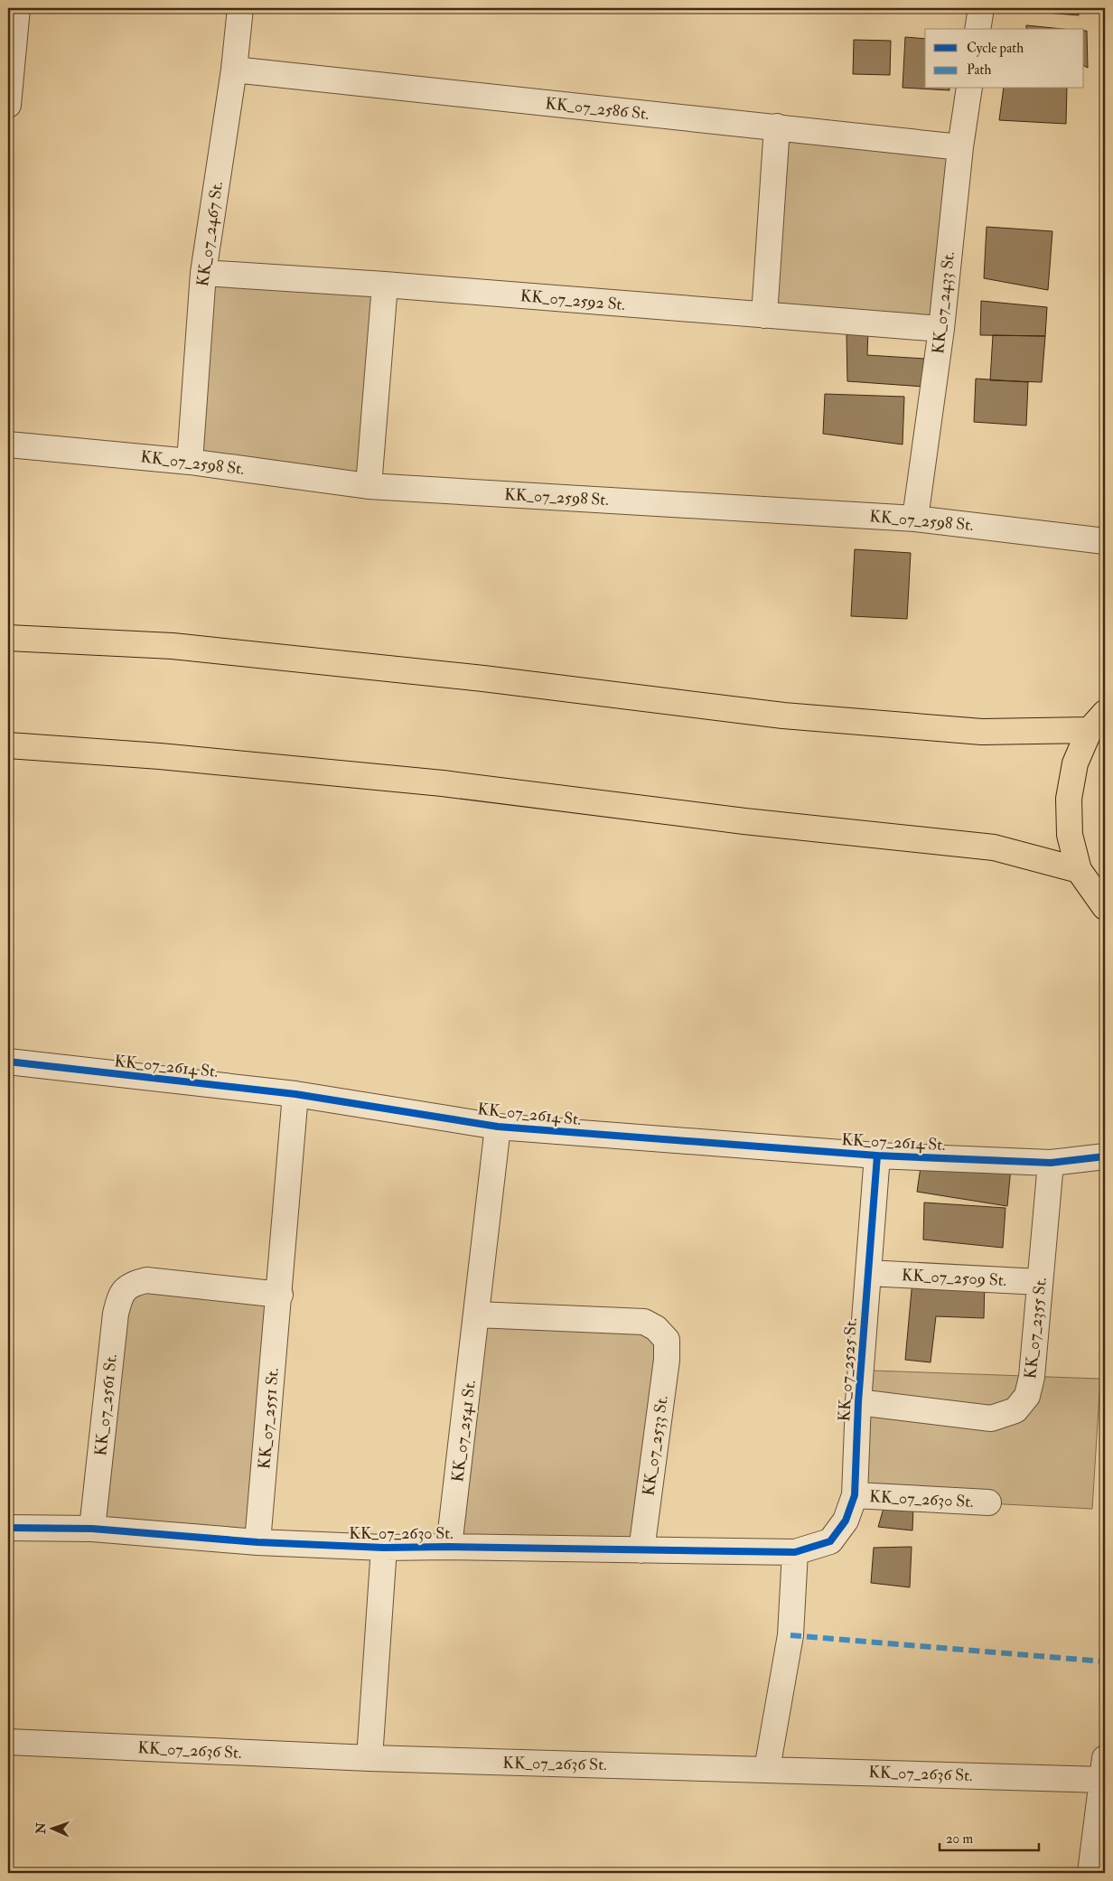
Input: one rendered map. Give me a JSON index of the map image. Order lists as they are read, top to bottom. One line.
{"streets":{"street":["KK_07_2586 St.","KK_07_2467 St.","KK_07_2592 St.","KK_07_2433 St.","KK_07_2598 St.","KK_07_2614 St.","KK_07_2509 St.","KK_07_2355 St.","KK_07_2525 St.","KK_07_2561 St.","KK_07_2551 St.","KK_07_2541 St.","KK_07_2533 St.","KK_07_2630 St.","KK_07_2636 St."]},"crossings":[["KK_07_2586 St.","KK_07_2467 St."],["KK_07_2586 St.","KK_07_2433 St."],["KK_07_2467 St.","KK_07_2592 St."],["KK_07_2467 St.","KK_07_2598 St."],["KK_07_2592 St.","KK_07_2433 St."],["KK_07_2433 St.","KK_07_2598 St."],["KK_07_2614 St.","KK_07_2355 St."],["KK_07_2614 St.","KK_07_2525 St."],["KK_07_2614 St.","KK_07_2551 St."],["KK_07_2614 St.","KK_07_2541 St."],["KK_07_2509 St.","KK_07_2355 St."],["KK_07_2509 St.","KK_07_2525 St."],["KK_07_2355 St.","KK_07_2525 St."],["KK_07_2525 St.","KK_07_2630 St."],["KK_07_2561 St.","KK_07_2551 St."],["KK_07_2561 St.","KK_07_2630 St."],["KK_07_2551 St.","KK_07_2630 St."],["KK_07_2541 St.","KK_07_2533 St."],["KK_07_2541 St.","KK_07_2630 St."],["KK_07_2533 St.","KK_07_2630 St."]],"legend":["Cycle path","Path"],"scale_bar":"20 m","north":"left"}
